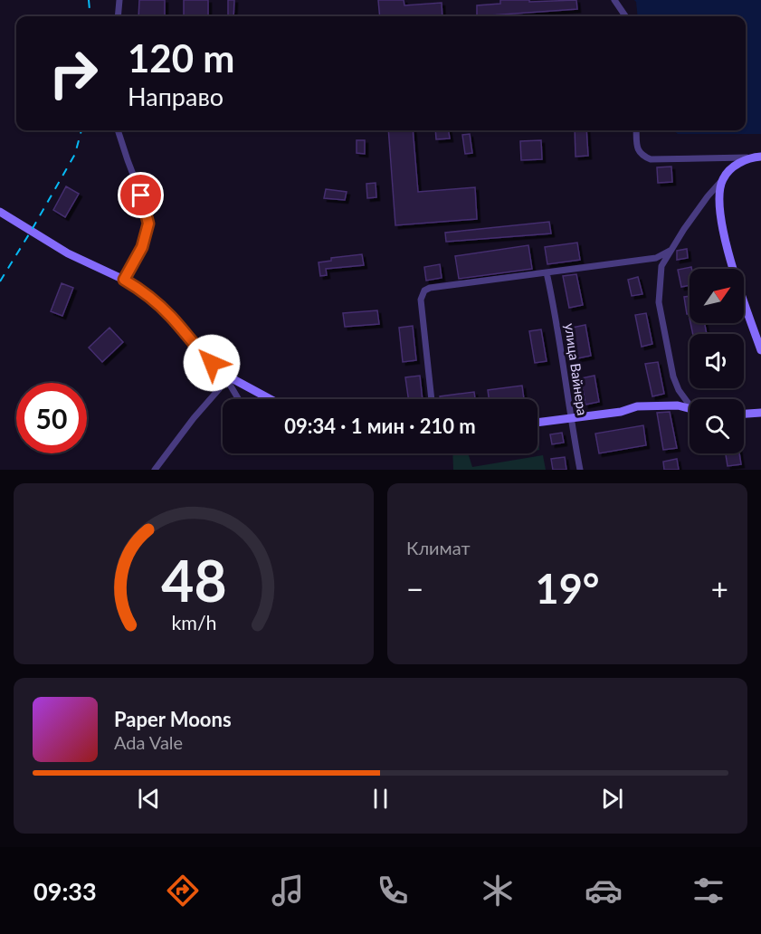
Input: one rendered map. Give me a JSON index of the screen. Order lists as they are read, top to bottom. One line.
{"streets":{"street":["улица Вайнера"]},"north":"top right","page":{"turn":["120 m","Направо"],"limit":"50","trip":"09:34 · 1 мин · 210 m","tile":"Климат","heat":["−","19°","+"],"song":["Paper Moons","Ada Vale"],"tabs":"09:33","gauge":["48","km/h"]}}
